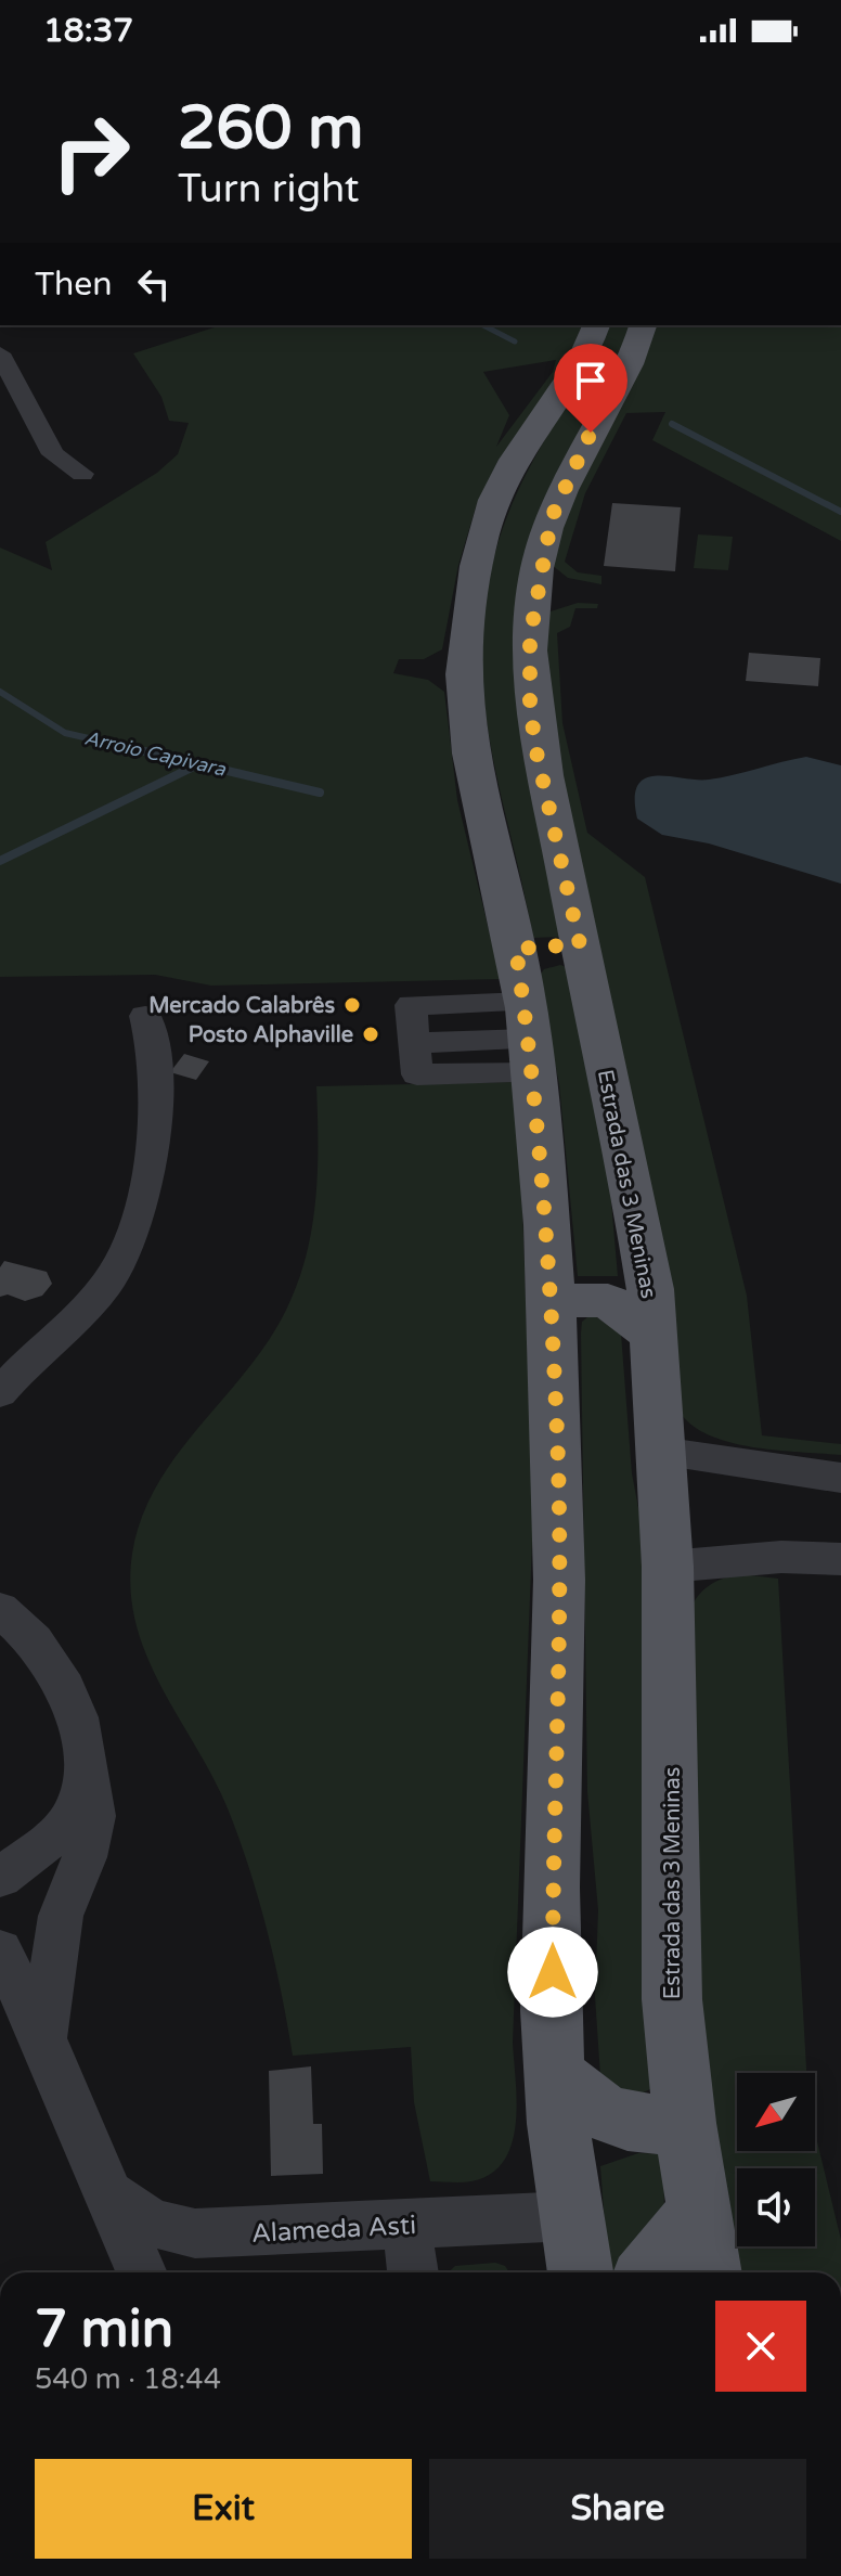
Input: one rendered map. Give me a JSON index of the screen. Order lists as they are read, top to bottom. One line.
{"streets":{"main road":["Estrada das 3 Meninas"],"street":["Alameda Asti"]},"water":["Arroio Capivara"],"places":["Mercado Calabrês","Posto Alphaville"],"north":"bottom left","page":{"status":"18:37","turn":["260 m","Turn right"],"then":"Then","heading":["7 min","540 m · 18:44"],"buttons":["Exit","Share"]}}
